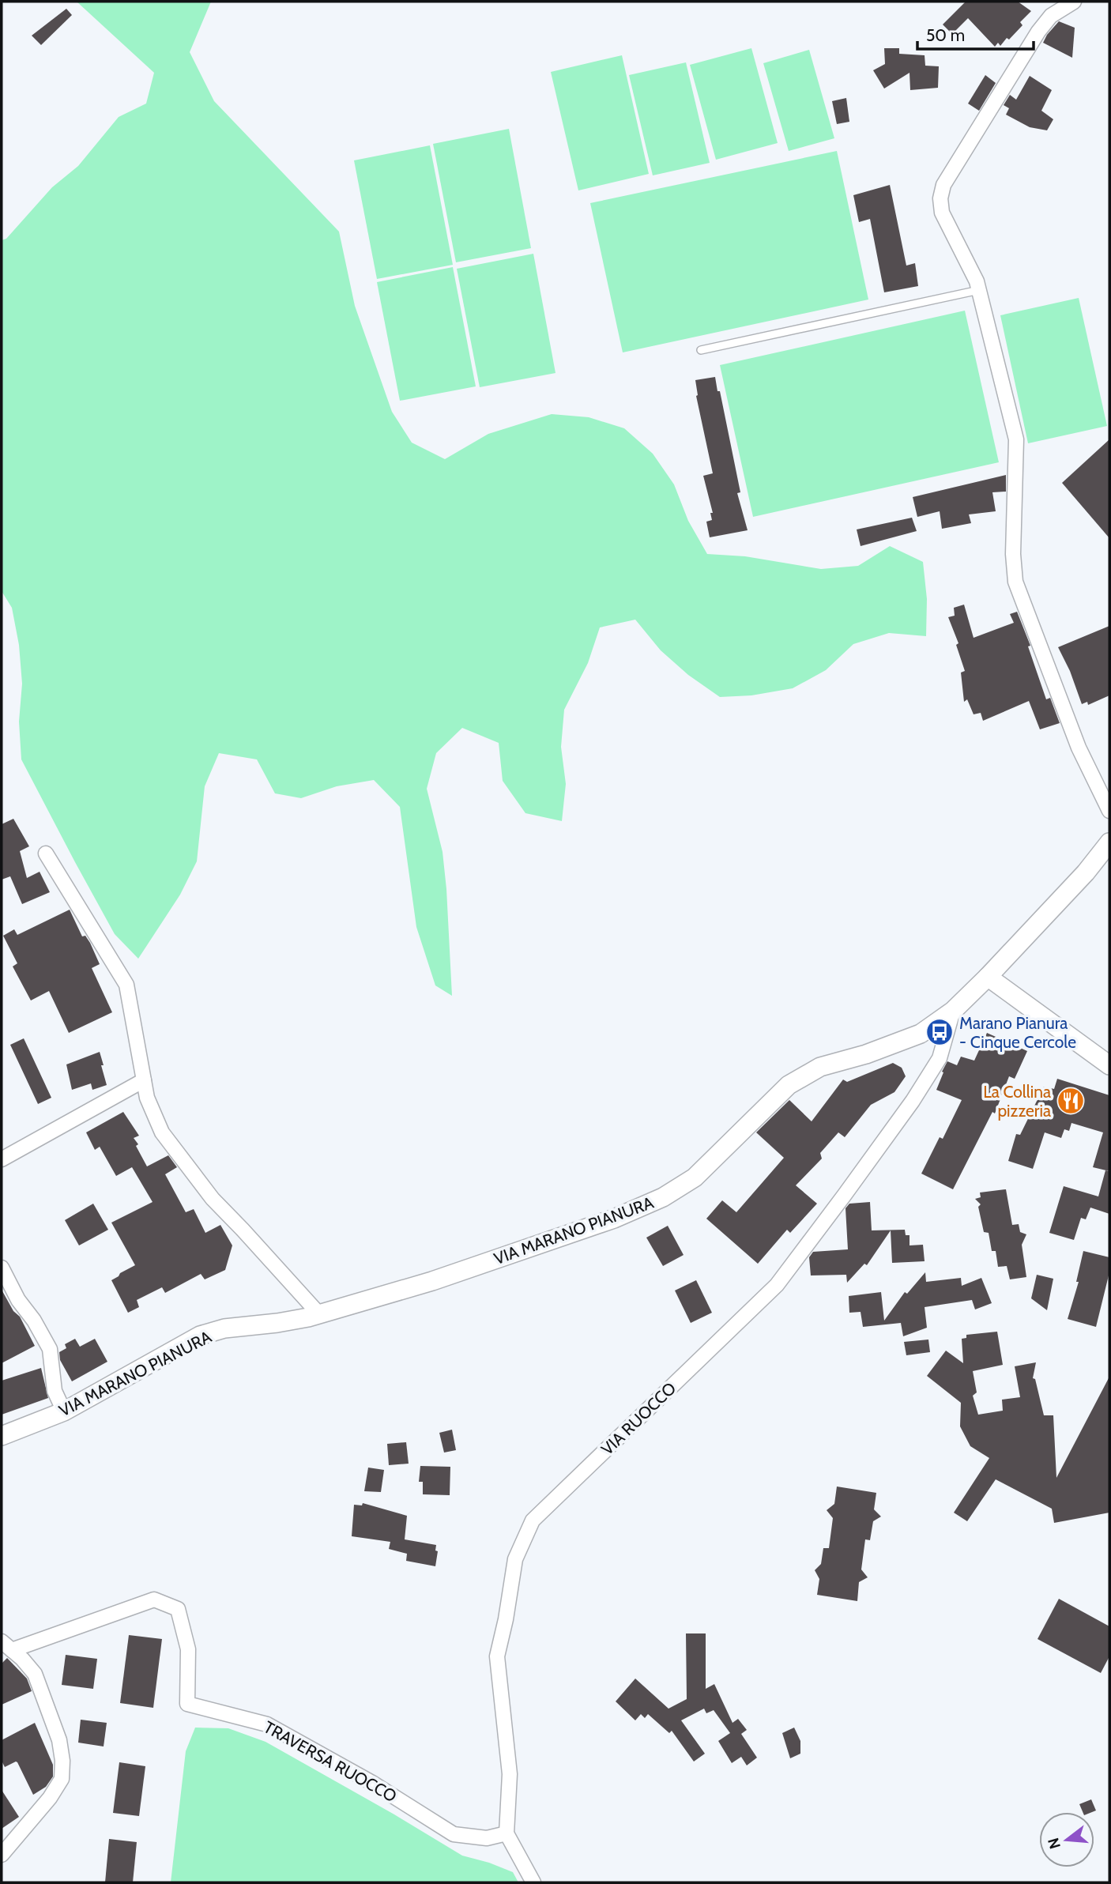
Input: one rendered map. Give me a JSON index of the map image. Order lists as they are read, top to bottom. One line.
{"streets":{"street":["VIA MARANO PIANURA","VIA RUOCCO","TRAVERSA RUOCCO"]},"crossings":[["VIA MARANO PIANURA","VIA RUOCCO"],["VIA RUOCCO","TRAVERSA RUOCCO"]],"places":{"bus stop":["Marano Pianura - Cinque Cercole"],"restaurant":["La Collina pizzeria"]},"scale_bar":"50 m","north":"left"}
